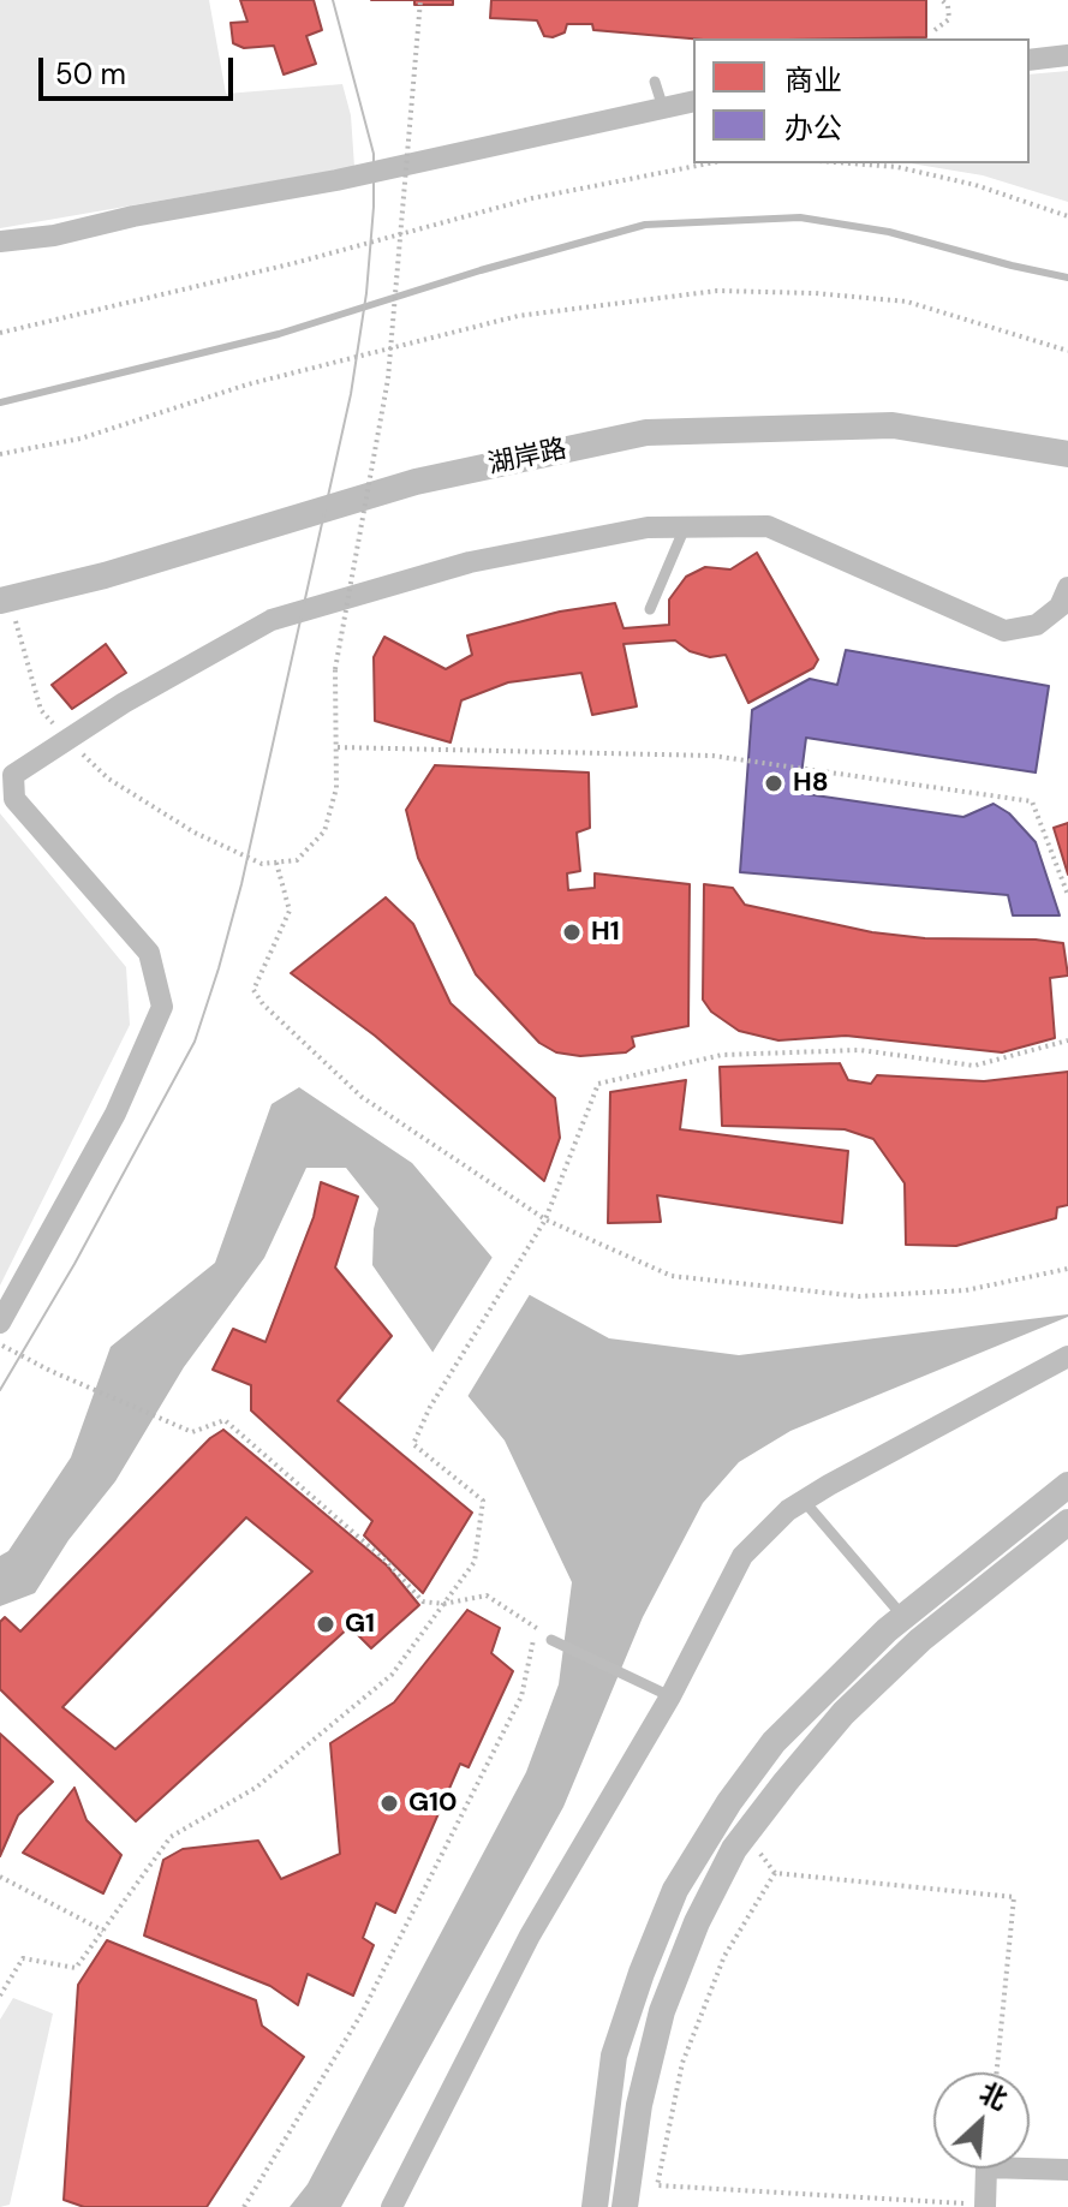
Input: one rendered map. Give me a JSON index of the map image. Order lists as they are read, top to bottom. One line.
{"streets":{"street":["湖岸路"]},"places":["H8","H1","G1","G10"],"legend":["商业","办公"],"scale_bar":"50 m","north":"top right"}
